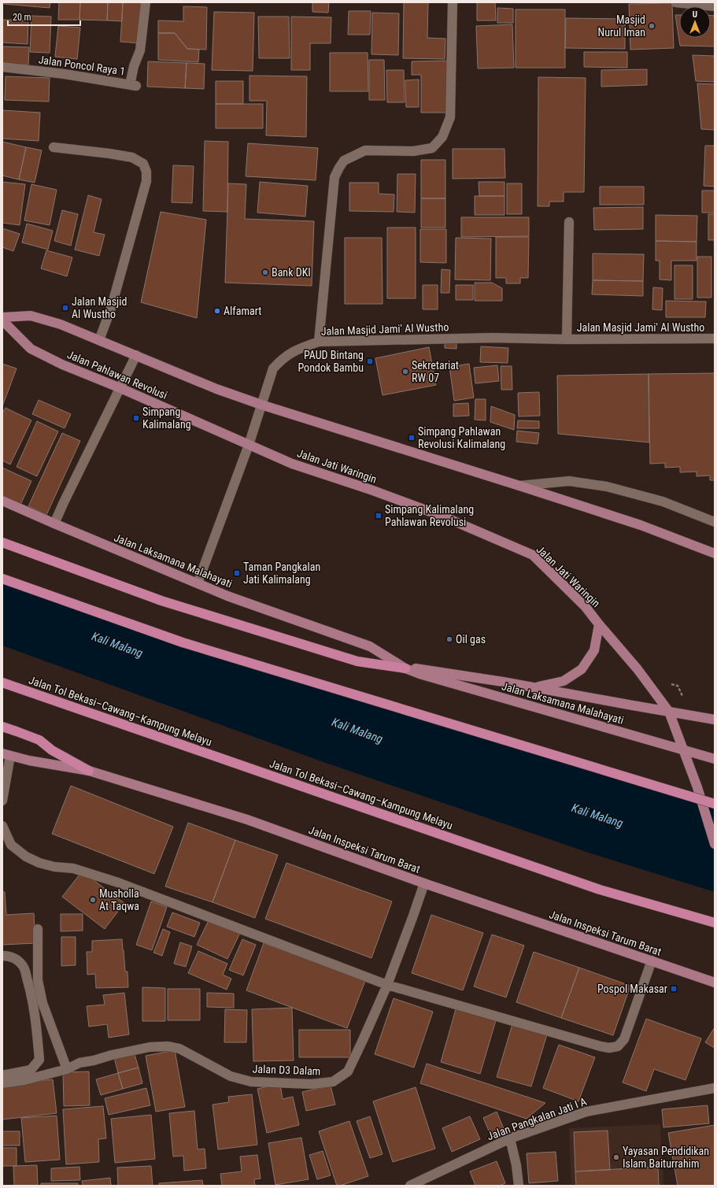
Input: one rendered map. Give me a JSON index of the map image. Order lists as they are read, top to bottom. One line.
{"streets":{"highway":["Jalan Tol Bekasi–Cawang–Kampung Melayu"],"main road":["Jalan Pahlawan Revolusi","Jalan Jati Waringin","Jalan Laksamana Malahayati","Jalan Inspeksi Tarum Barat"],"street":["Jalan Poncol Raya 1","Jalan Masjid Jami' Al Wustho","Jalan D3 Dalam","Jalan Pangkalan Jati I A"]},"crossings":[["Jalan Masjid Jami' Al Wustho","Jalan Pahlawan Revolusi"],["Jalan Masjid Jami' Al Wustho","Jalan Jati Waringin"],["Jalan Masjid Jami' Al Wustho","Jalan Laksamana Malahayati"],["Jalan Pahlawan Revolusi","Jalan Jati Waringin"],["Jalan Jati Waringin","Jalan Laksamana Malahayati"],["Jalan Inspeksi Tarum Barat","Jalan D3 Dalam"]],"water":["Kali Malang"],"places":{"other":["Masjid Nurul Iman","Bank DKI","Alfamart","Sekretariat RW 07","Oil gas","Musholla At Taqwa","Yayasan Pendidikan Islam Baiturrahim"],"transit":["Jalan Masjid Al Wustho","PAUD Bintang Pondok Bambu","Simpang Kalimalang","Simpang Pahlawan Revolusi Kalimalang","Simpang Kalimalang Pahlawan Revolusi","Taman Pangkalan Jati Kalimalang","Pospol Makasar"]},"scale_bar":"20 m","north":"top"}
